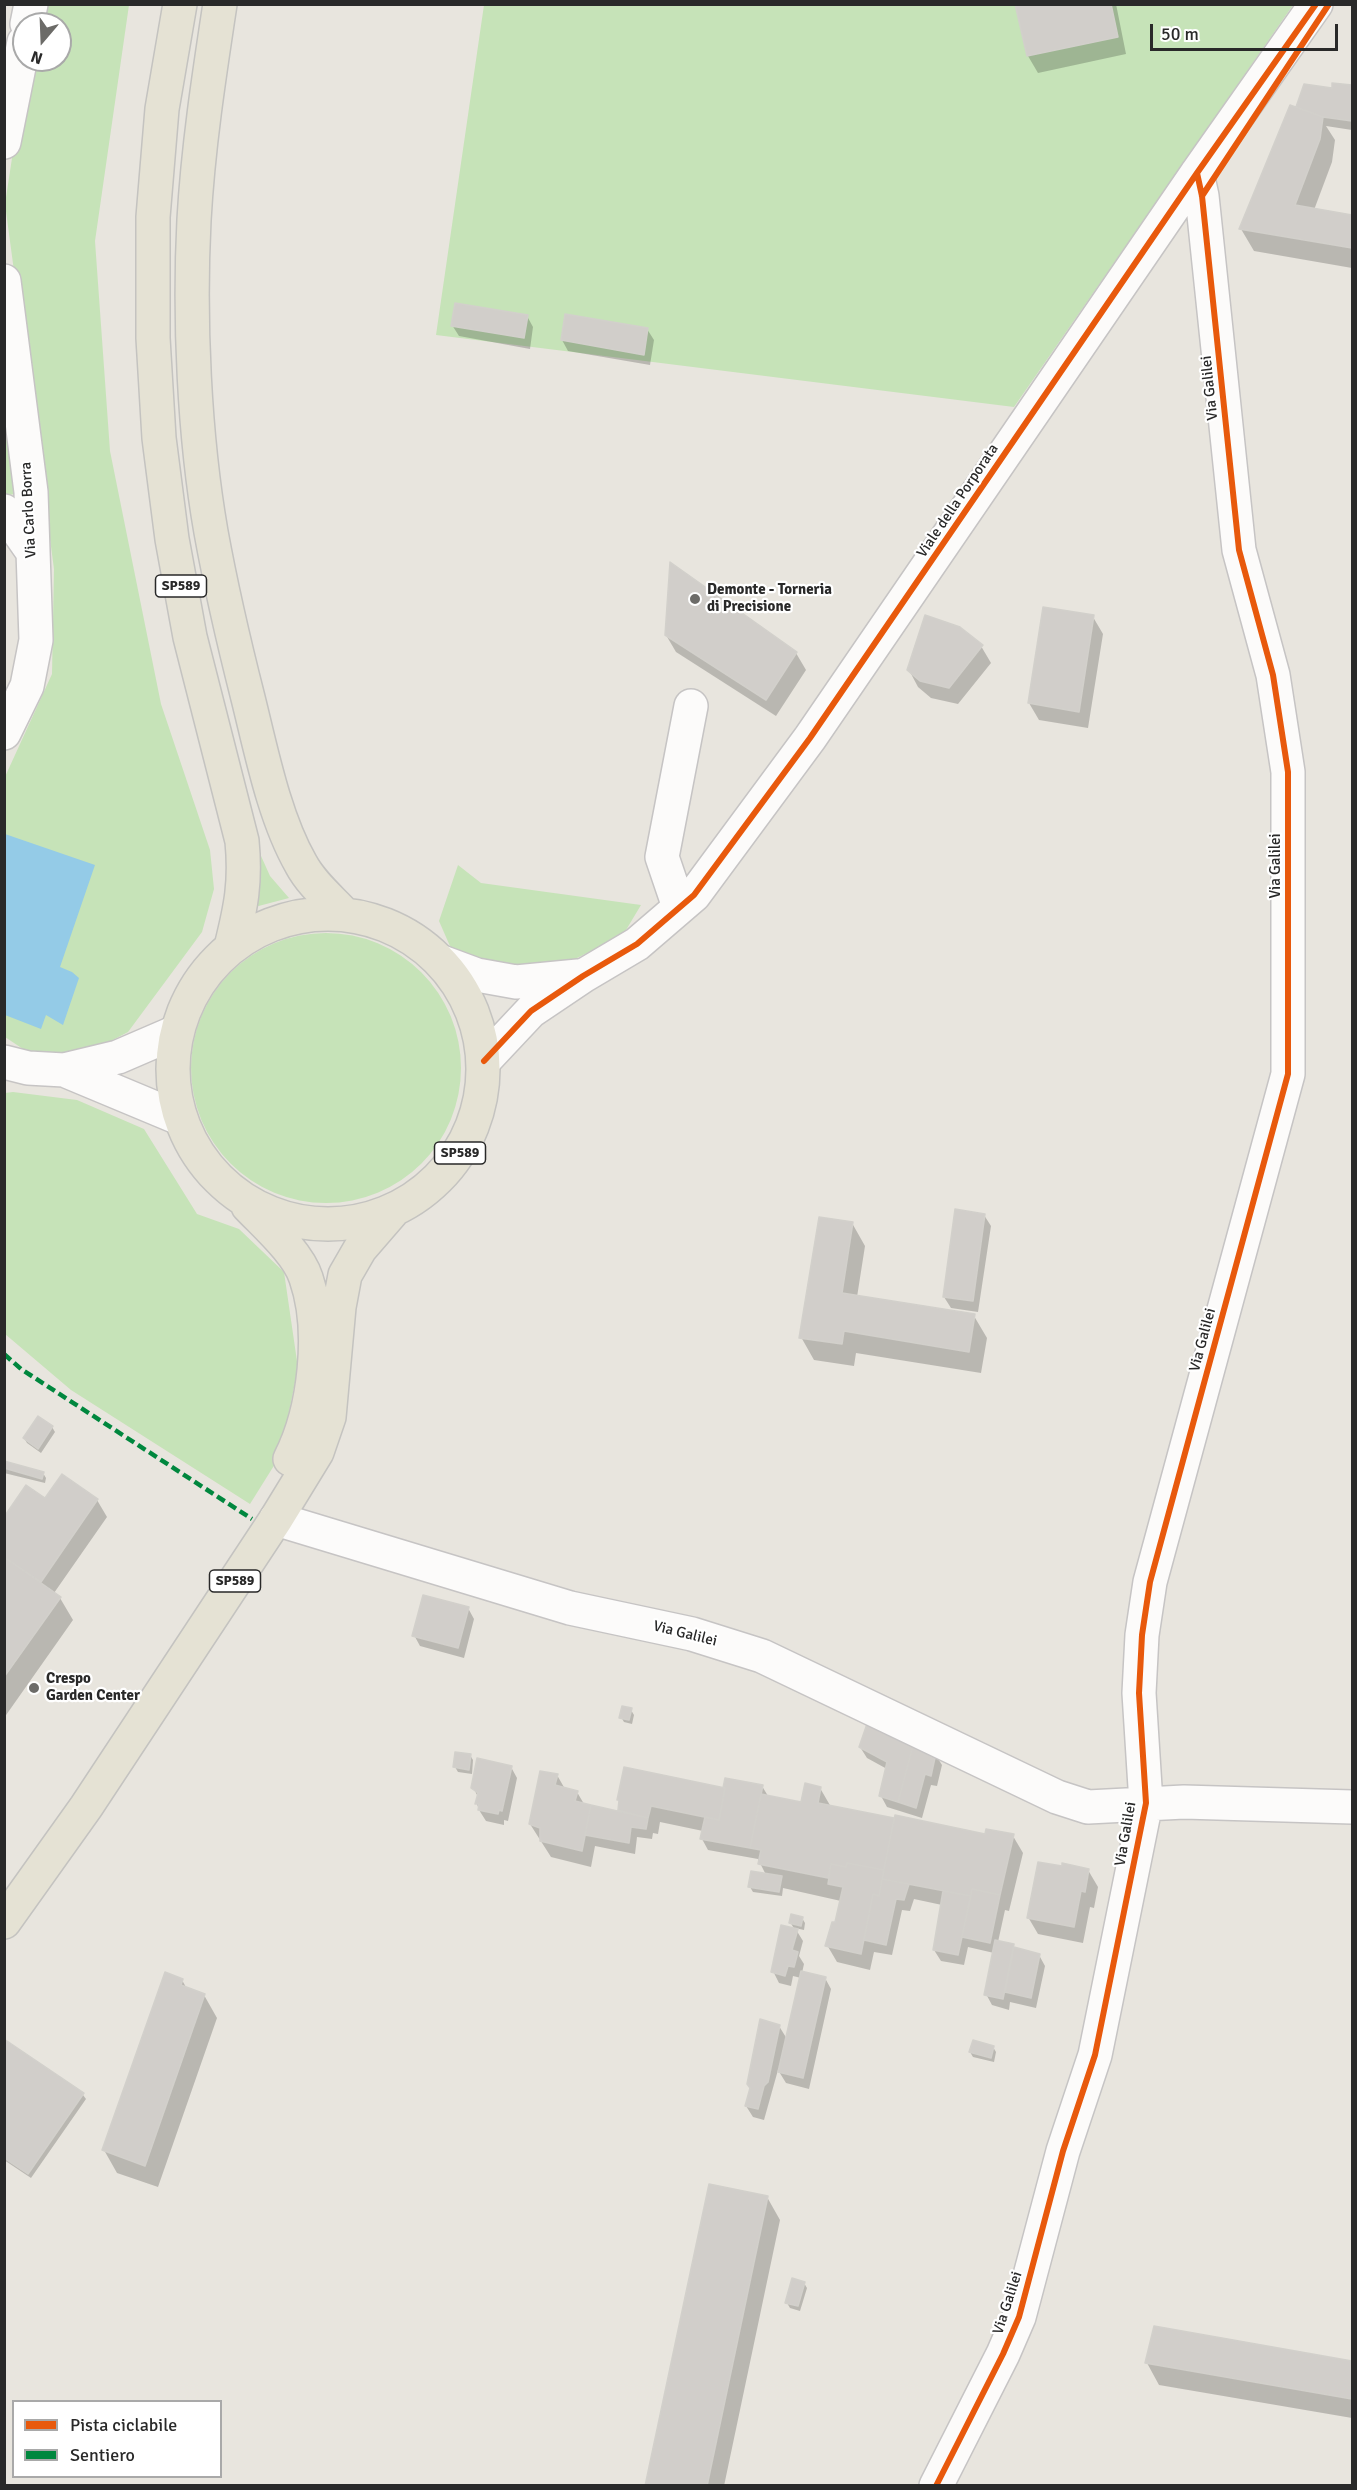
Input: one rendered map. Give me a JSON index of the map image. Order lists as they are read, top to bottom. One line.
{"streets":{"main road":["SP589"],"street":["Via Galilei","Viale della Porporata","Via Carlo Borra"]},"crossings":[["Via Galilei","Viale della Porporata"],["Via Galilei","SP589"],["Viale della Porporata","SP589"]],"places":["Demonte - Torneria di Precisione","Crespo Garden Center"],"legend":["Pista ciclabile","Sentiero"],"scale_bar":"50 m","north":"bottom"}
